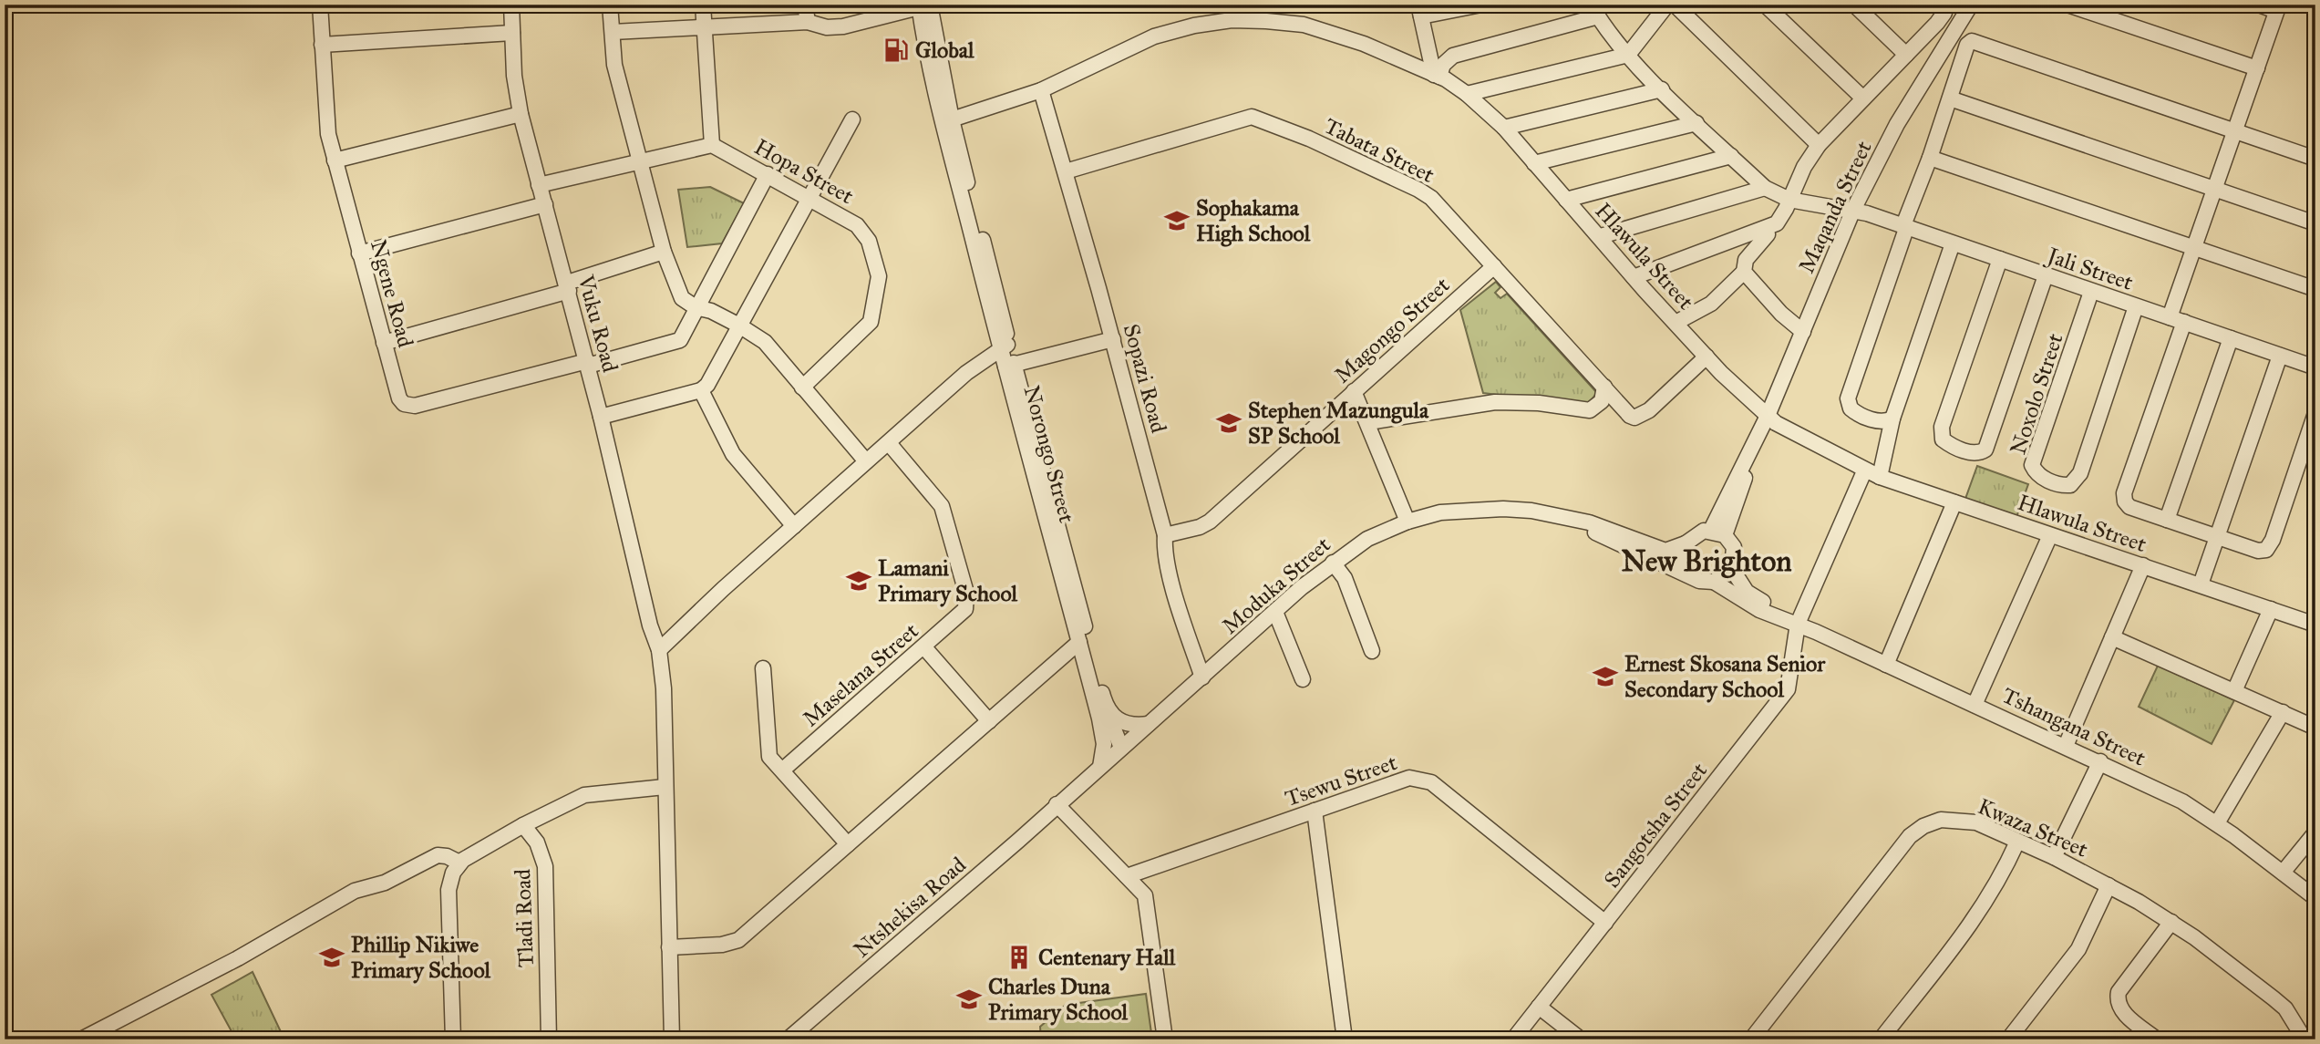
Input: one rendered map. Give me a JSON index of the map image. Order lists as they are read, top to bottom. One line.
{"streets":{"street":["Tabata Street","Hopa Street","Maqanda Street","Hlawula Street","Jali Street","Ngene Road","Vuku Road","Magongo Street","Sopazi Road","Noxolo Street","Norongo Street","Moduka Street","Maselana Street","Tshangana Street","Tsewu Street","Sangotsha Street","Kwaza Street","Ntshekisa Road","Tladi Road"]},"crossings":[["Tabata Street","Hlawula Street"],["Tabata Street","Magongo Street"],["Tabata Street","Sopazi Road"],["Hopa Street","Ngene Road"],["Maqanda Street","Hlawula Street"],["Maqanda Street","Jali Street"],["Maqanda Street","Moduka Street"],["Maqanda Street","Tshangana Street"],["Hlawula Street","Sopazi Road"],["Hlawula Street","Sangotsha Street"],["Jali Street","Noxolo Street"],["Ngene Road","Vuku Road"],["Magongo Street","Sopazi Road"],["Sopazi Road","Moduka Street"],["Norongo Street","Moduka Street"],["Moduka Street","Tshangana Street"],["Moduka Street","Ntshekisa Road"],["Tshangana Street","Sangotsha Street"],["Tsewu Street","Sangotsha Street"]],"districts":["New Brighton"],"places":{"fuel station":["Global"],"school or university":["Sophakama High School","Stephen Mazungula SP School","Lamani Primary School","Ernest Skosana Senior Secondary School","Phillip Nikiwe Primary School","Charles Duna Primary School"],"building":["Centenary Hall"]}}
